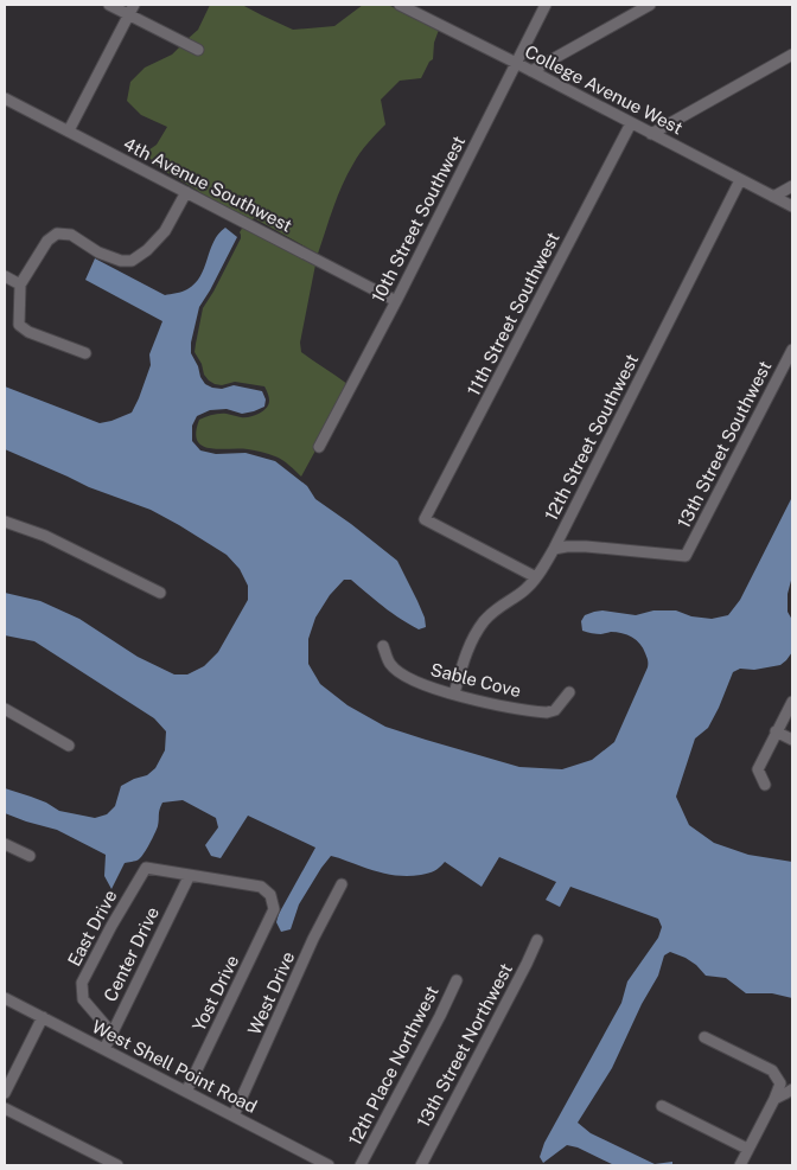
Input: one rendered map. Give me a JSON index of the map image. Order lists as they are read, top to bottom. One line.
{"streets":{"street":["College Avenue West","4th Avenue Southwest","10th Street Southwest","11th Street Southwest","12th Street Southwest","13th Street Southwest","Sable Cove","East Drive","Center Drive","Yost Drive","West Drive","13th Street Northwest","12th Place Northwest","West Shell Point Road"]},"crossings":[["College Avenue West","10th Street Southwest"],["College Avenue West","11th Street Southwest"],["College Avenue West","12th Street Southwest"],["4th Avenue Southwest","10th Street Southwest"],["11th Street Southwest","12th Street Southwest"],["12th Street Southwest","13th Street Southwest"],["12th Street Southwest","Sable Cove"],["East Drive","Center Drive"],["East Drive","Yost Drive"],["Center Drive","Yost Drive"],["Center Drive","West Shell Point Road"],["Yost Drive","West Shell Point Road"],["West Drive","West Shell Point Road"]]}
